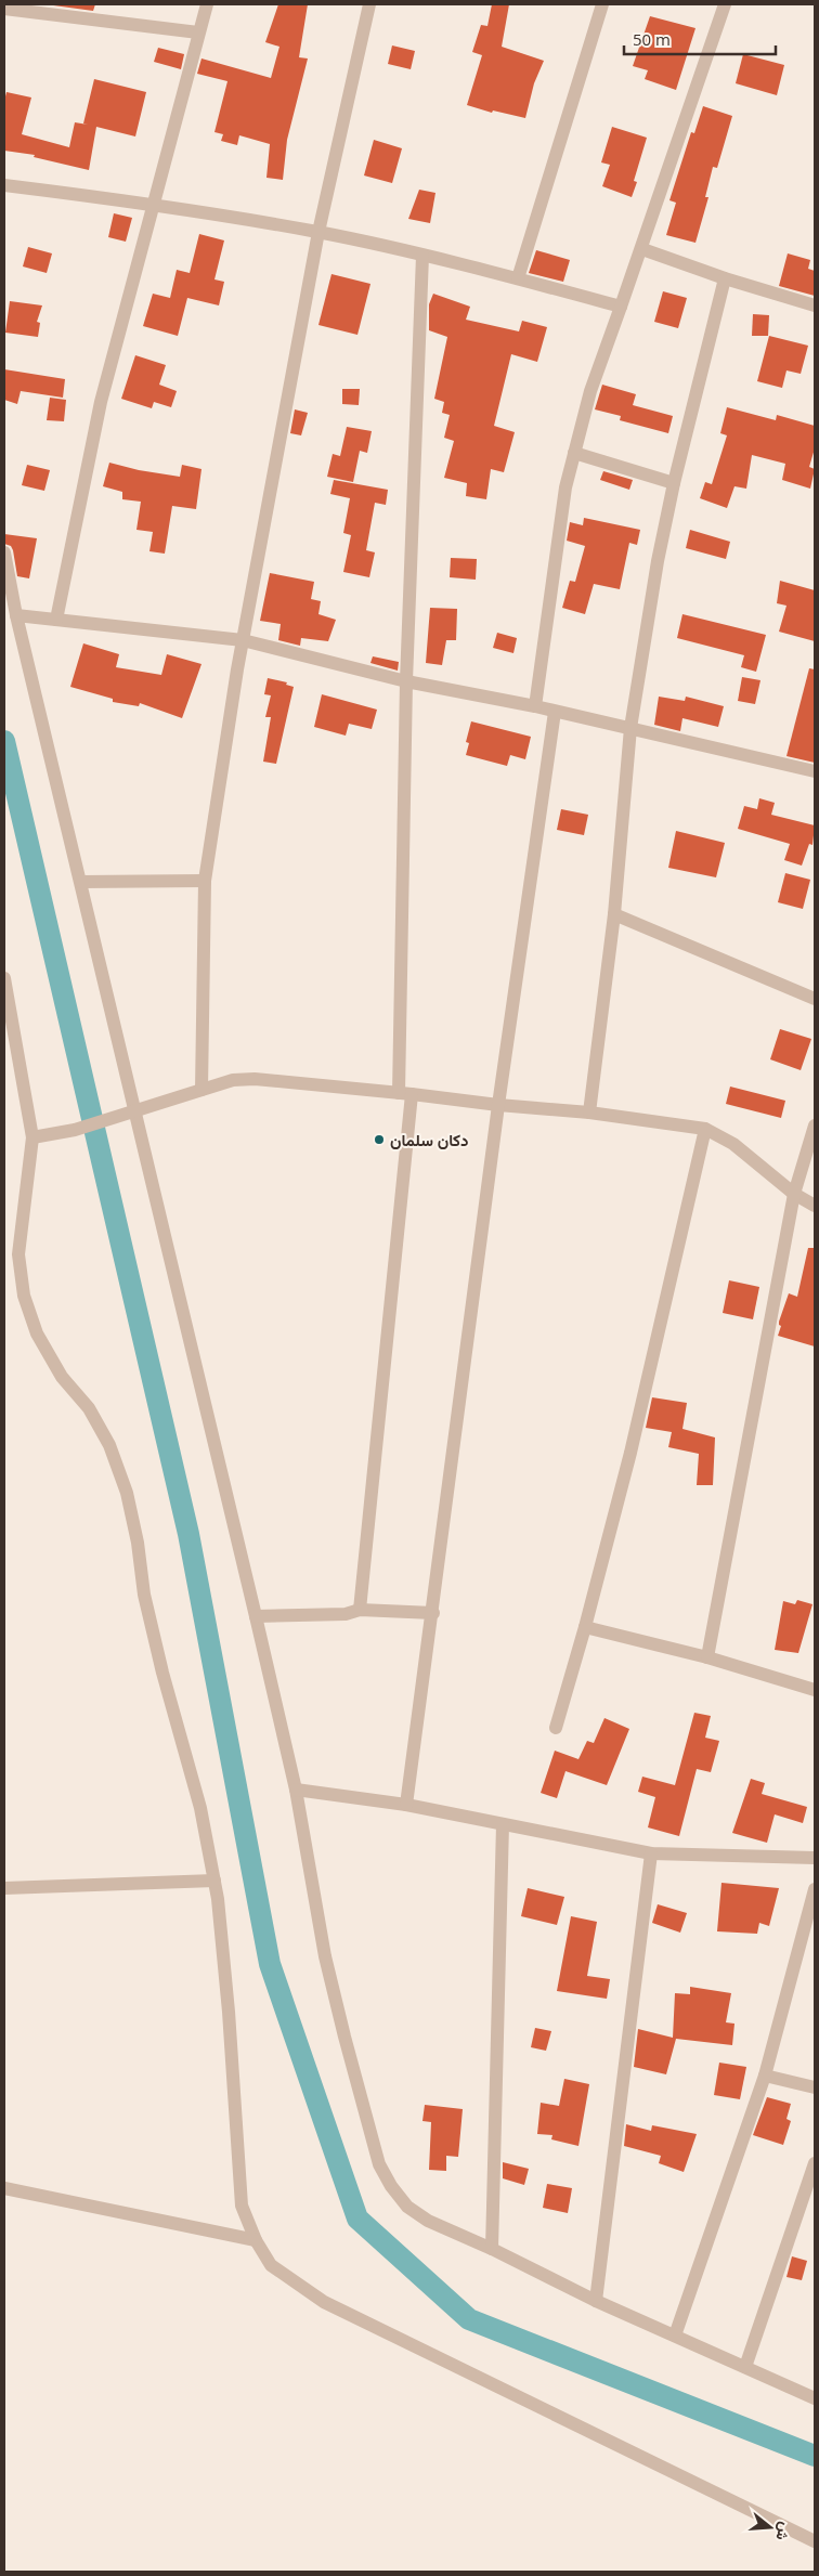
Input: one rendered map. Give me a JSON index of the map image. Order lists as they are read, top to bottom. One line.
{"places":["دكان سلمان"],"scale_bar":"50 m","north":"right"}
